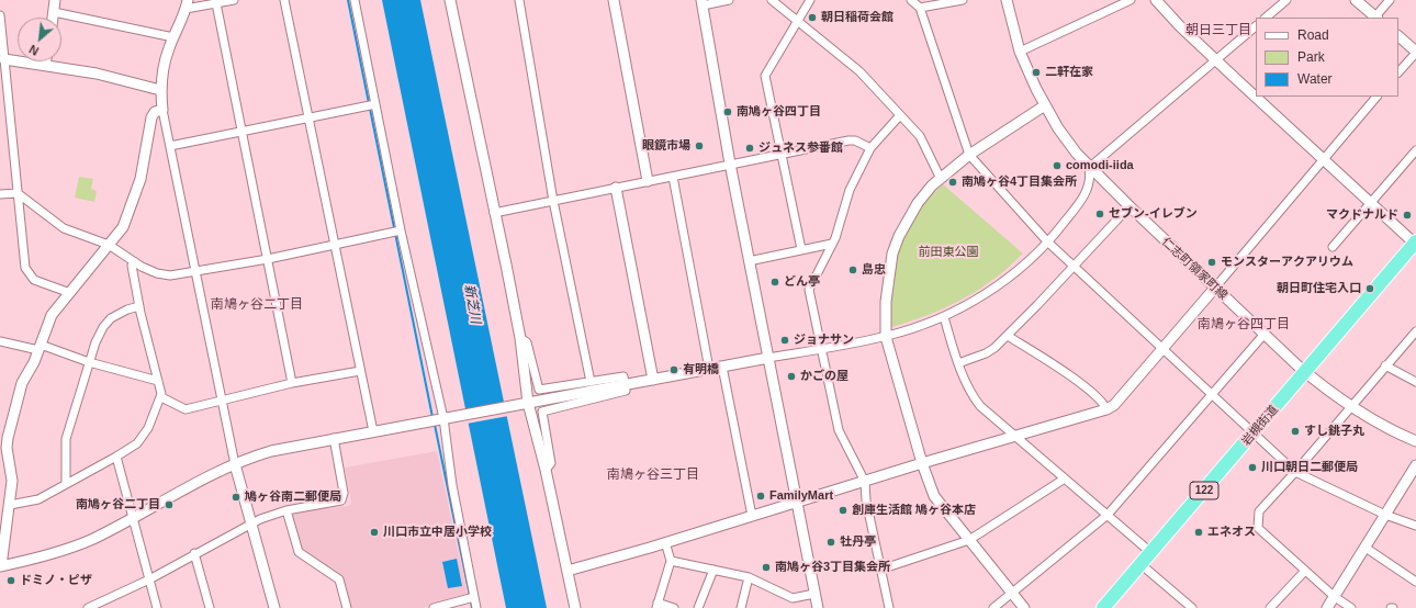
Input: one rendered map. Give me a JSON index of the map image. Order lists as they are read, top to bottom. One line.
{"streets":{"highway":["岩槻街道","122"],"street":["仁志町領家町線"]},"crossings":[["仁志町領家町線","岩槻街道"]],"districts":["朝日三丁目","南鳩ヶ谷二丁目","南鳩ヶ谷四丁目","南鳩ヶ谷三丁目"],"water":["新芝川"],"parks":["前田東公園"],"places":["朝日稲荷会館","二軒在家","南鳩ヶ谷四丁目","眼鏡市場","ジュネス参番館","comodi-iida","南鳩ヶ谷4丁目集会所","セブン-イレブン","マクドナルド","モンスターアクアリウム","島忠","どん亭","朝日町住宅入口","ジョナサン","有明橋","かごの屋","すし銚子丸","川口朝日二郵便局","FamilyMart","鳩ヶ谷南二郵便局","南鳩ヶ谷二丁目","創庫生活館 鳩ヶ谷本店","川口市立中居小学校","エネオス","牡丹亭","南鳩ヶ谷3丁目集会所","ドミノ・ピザ"],"legend":["Road","Park","Water"],"north":"bottom left"}
